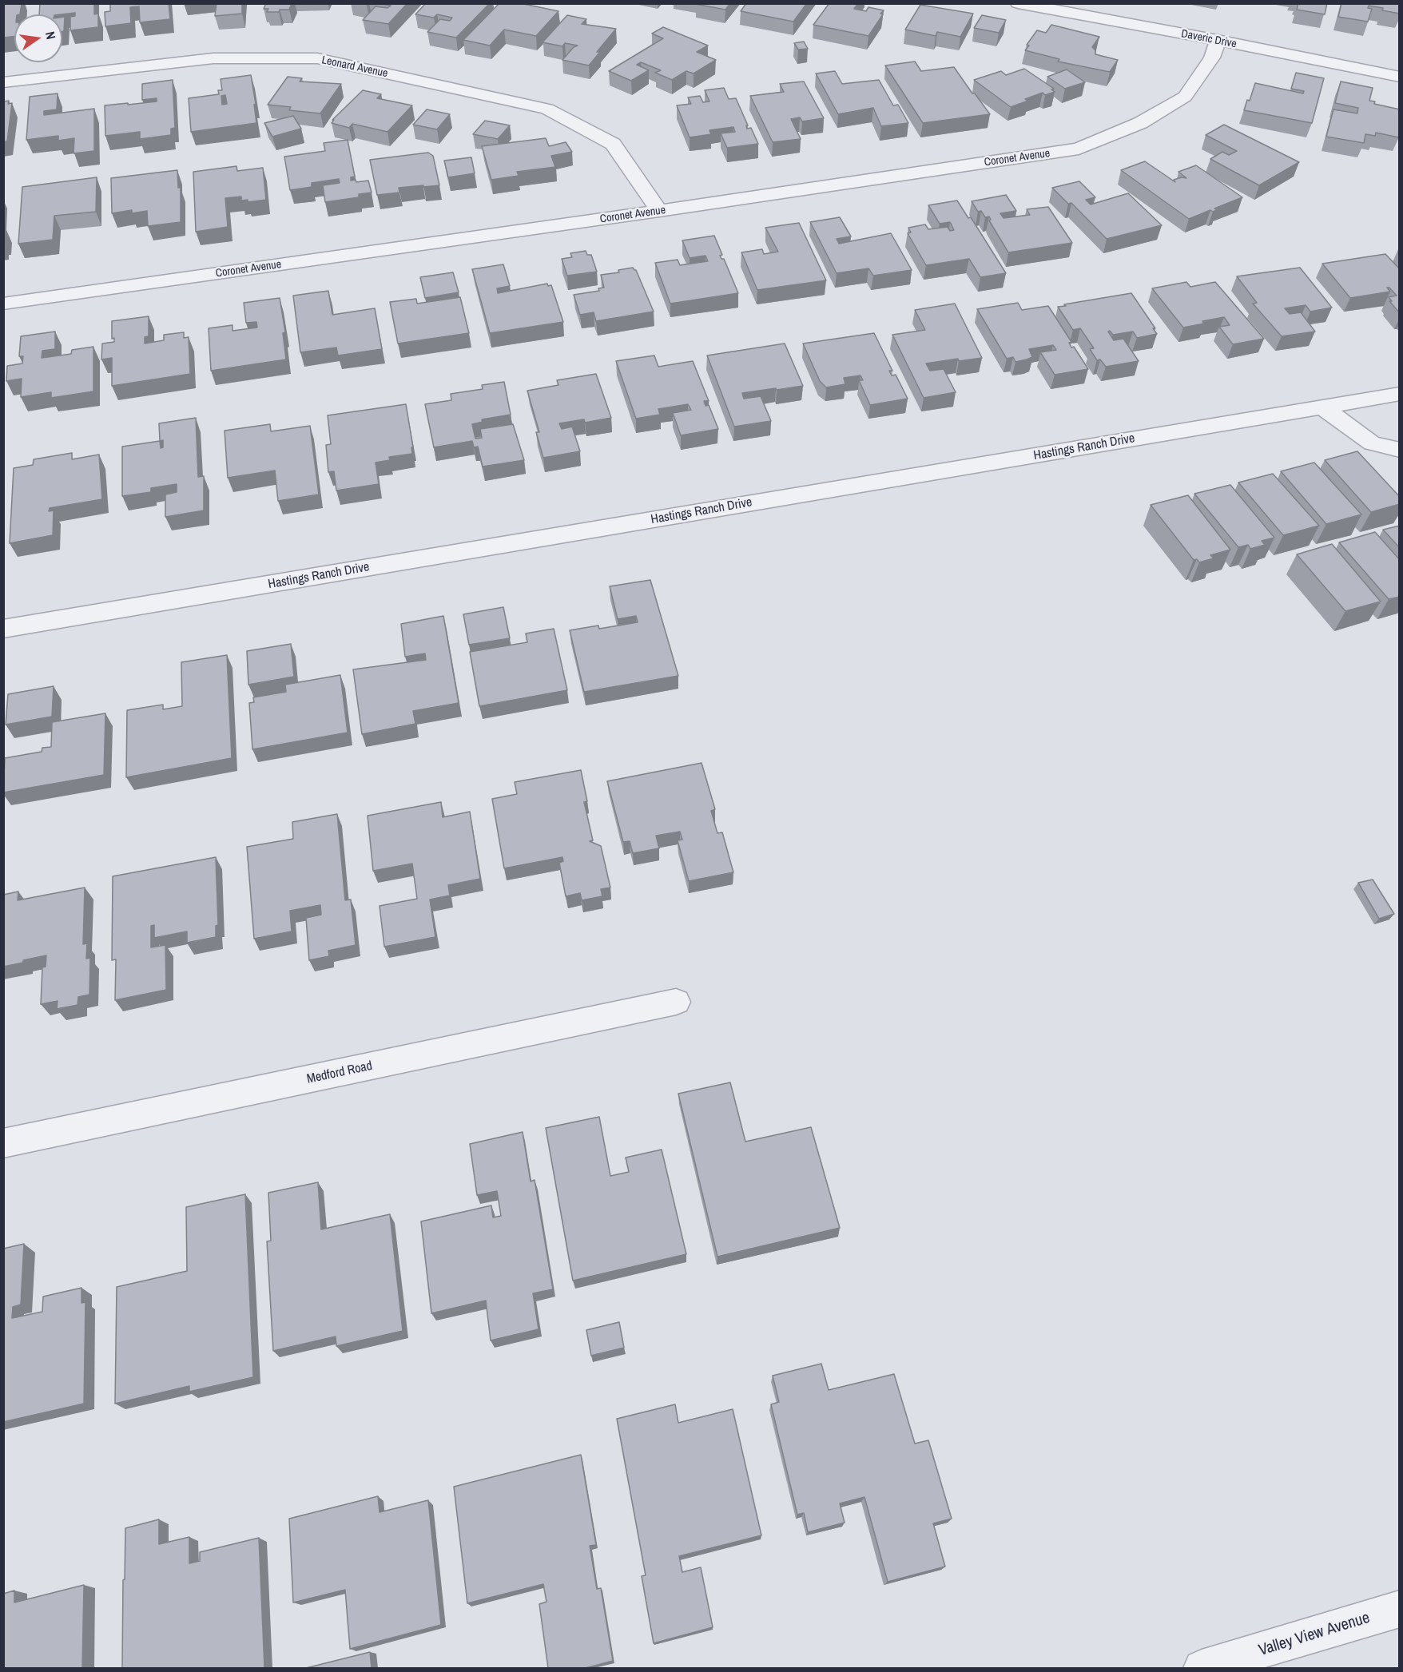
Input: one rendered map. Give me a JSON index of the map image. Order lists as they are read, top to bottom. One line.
{"streets":{"street":["Daveric Drive","Leonard Avenue","Coronet Avenue","Hastings Ranch Drive","Medford Road","Valley View Avenue"]},"crossings":[["Daveric Drive","Coronet Avenue"],["Leonard Avenue","Coronet Avenue"]],"north":"right"}
